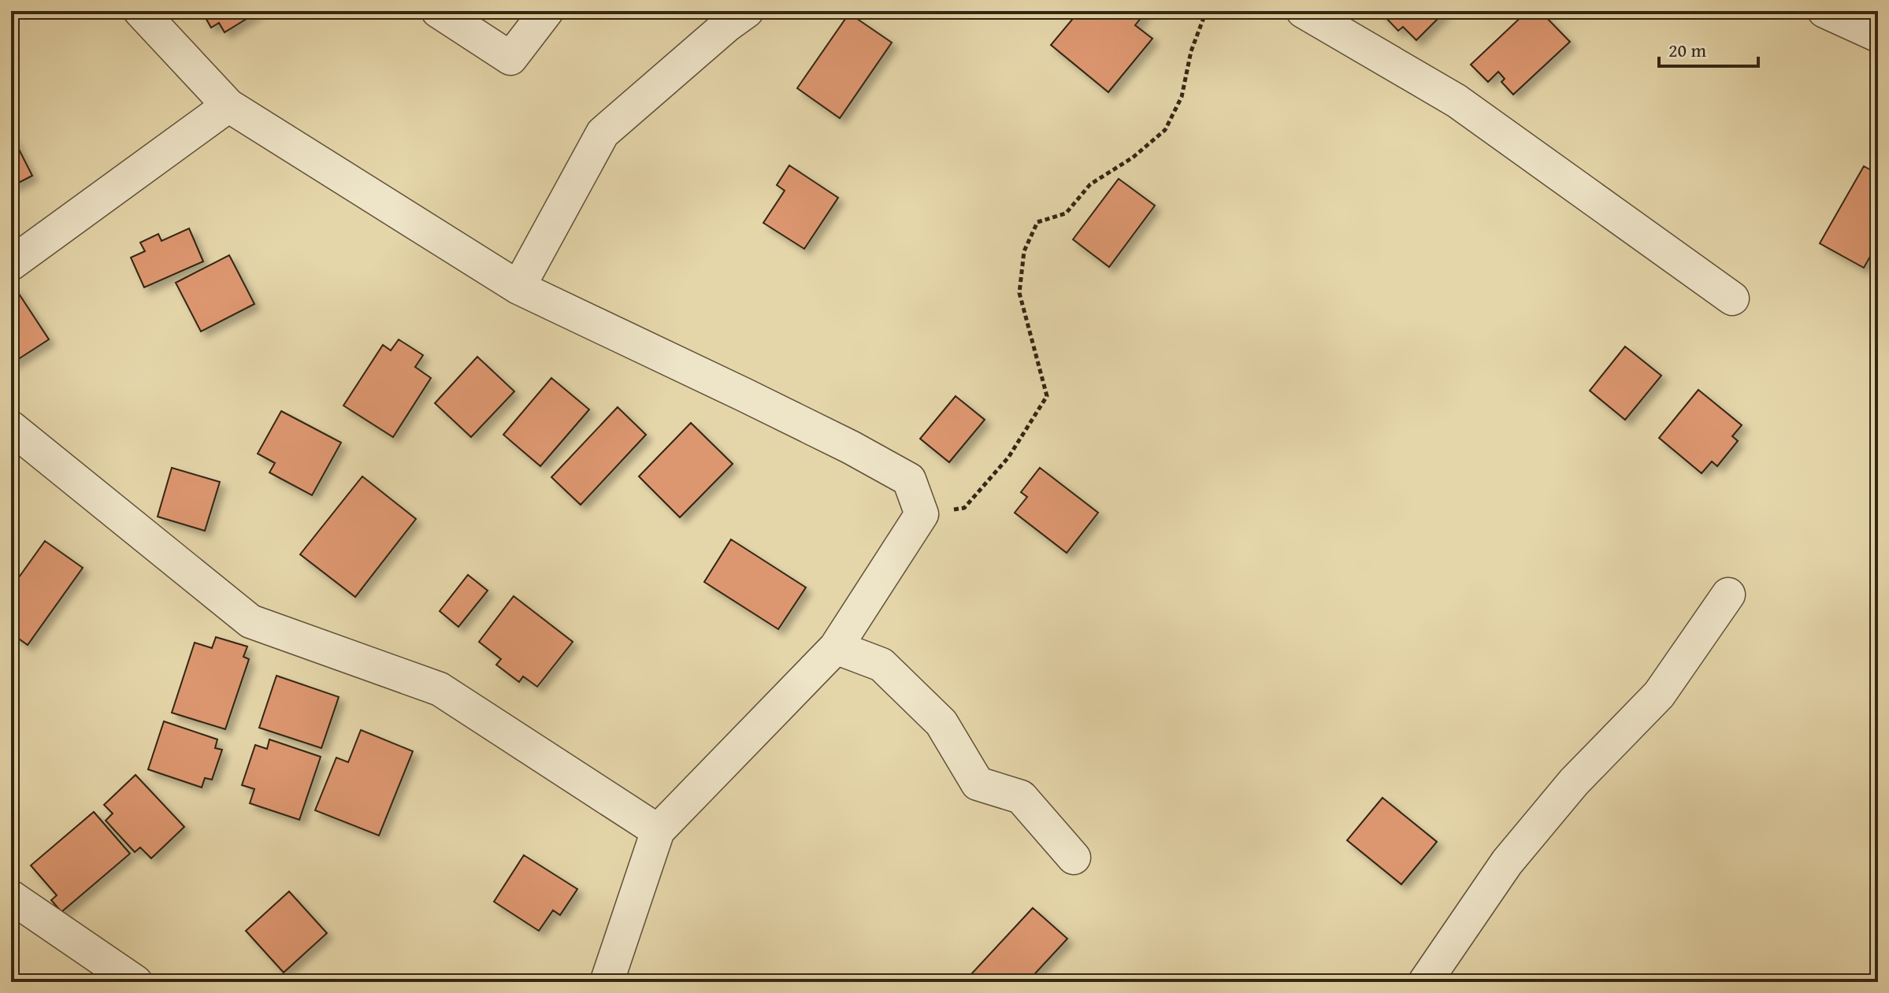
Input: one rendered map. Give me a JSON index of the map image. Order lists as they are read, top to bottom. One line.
{"scale_bar":"20 m"}
